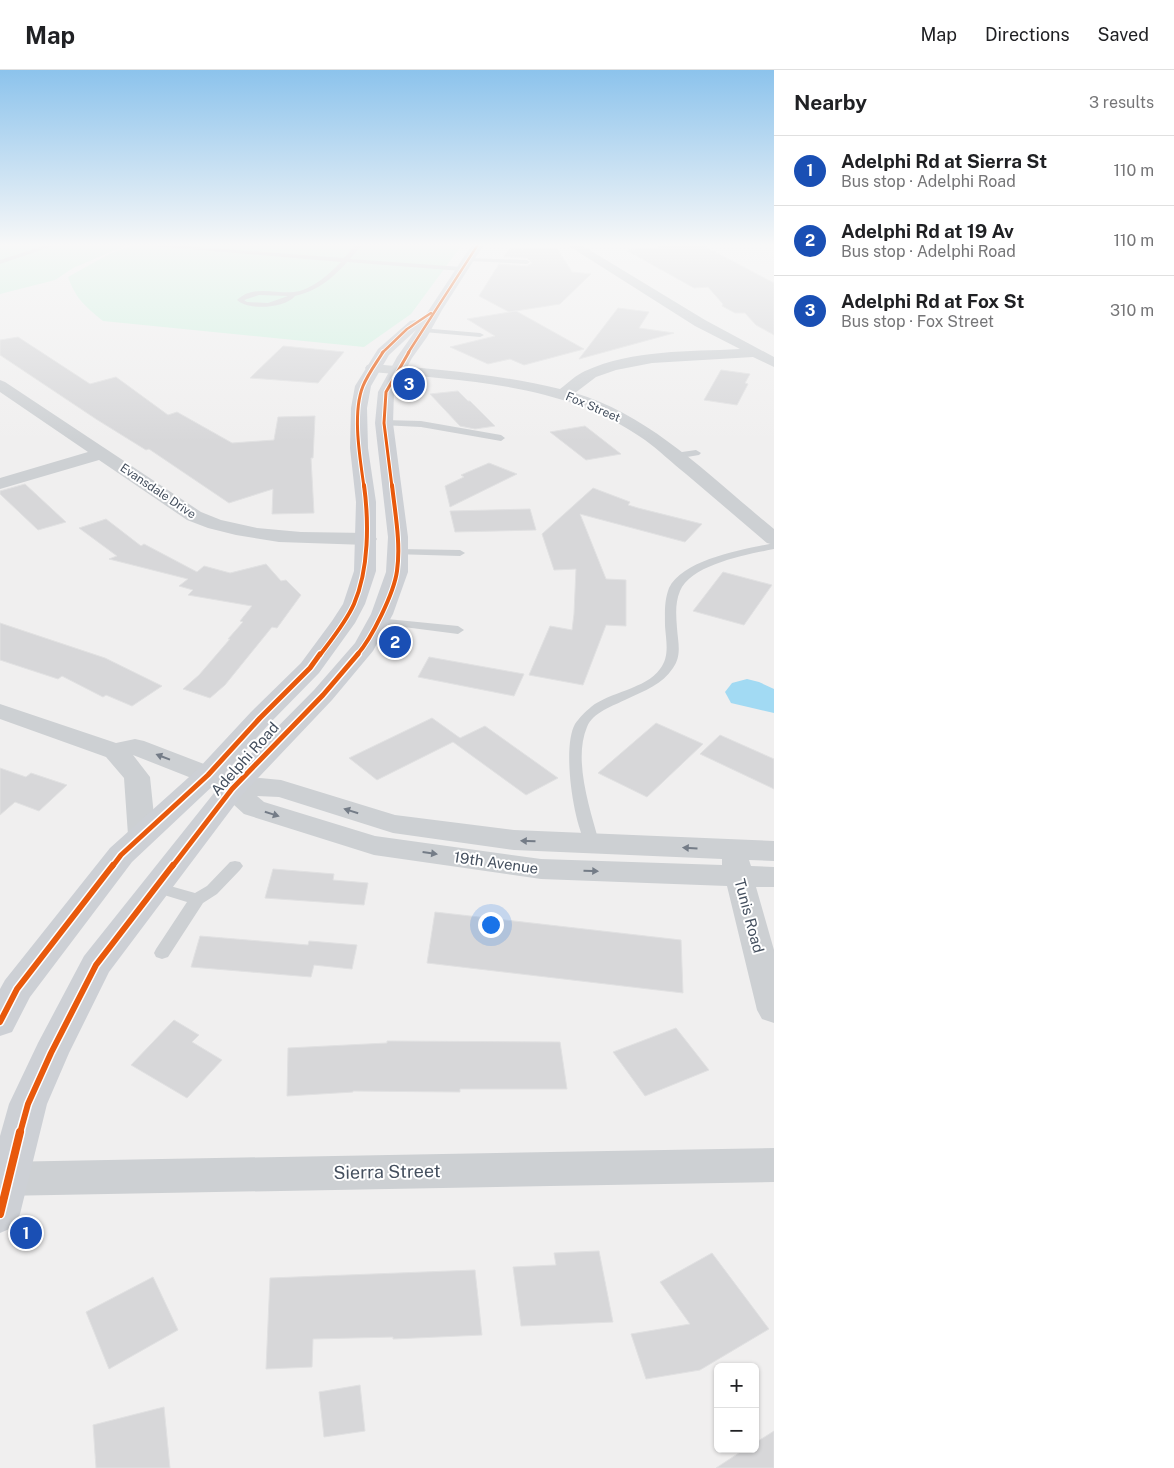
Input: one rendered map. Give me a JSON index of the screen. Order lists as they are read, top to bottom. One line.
{"streets":{"main road":["Adelphi Road"],"street":["Fox Street","Evansdale Drive","19th Avenue","Tunis Road","Sierra Street"]},"crossings":[["Fox Street","Adelphi Road"],["Evansdale Drive","Adelphi Road"],["Adelphi Road","19th Avenue"],["Adelphi Road","Sierra Street"],["19th Avenue","Tunis Road"]],"page":{"header":"Map","nav":["Map","Directions","Saved"],"heading":["Nearby","3 results"],"list":[{"mark":"1","name":"Adelphi Rd at Sierra St","note":"Bus stop · Adelphi Road","value":"110 m"},{"mark":"2","name":"Adelphi Rd at 19 Av","note":"Bus stop · Adelphi Road","value":"110 m"},{"mark":"3","name":"Adelphi Rd at Fox St","note":"Bus stop · Fox Street","value":"310 m"}],"pins":["3","2","1"],"map_buttons":["+","−"]}}
